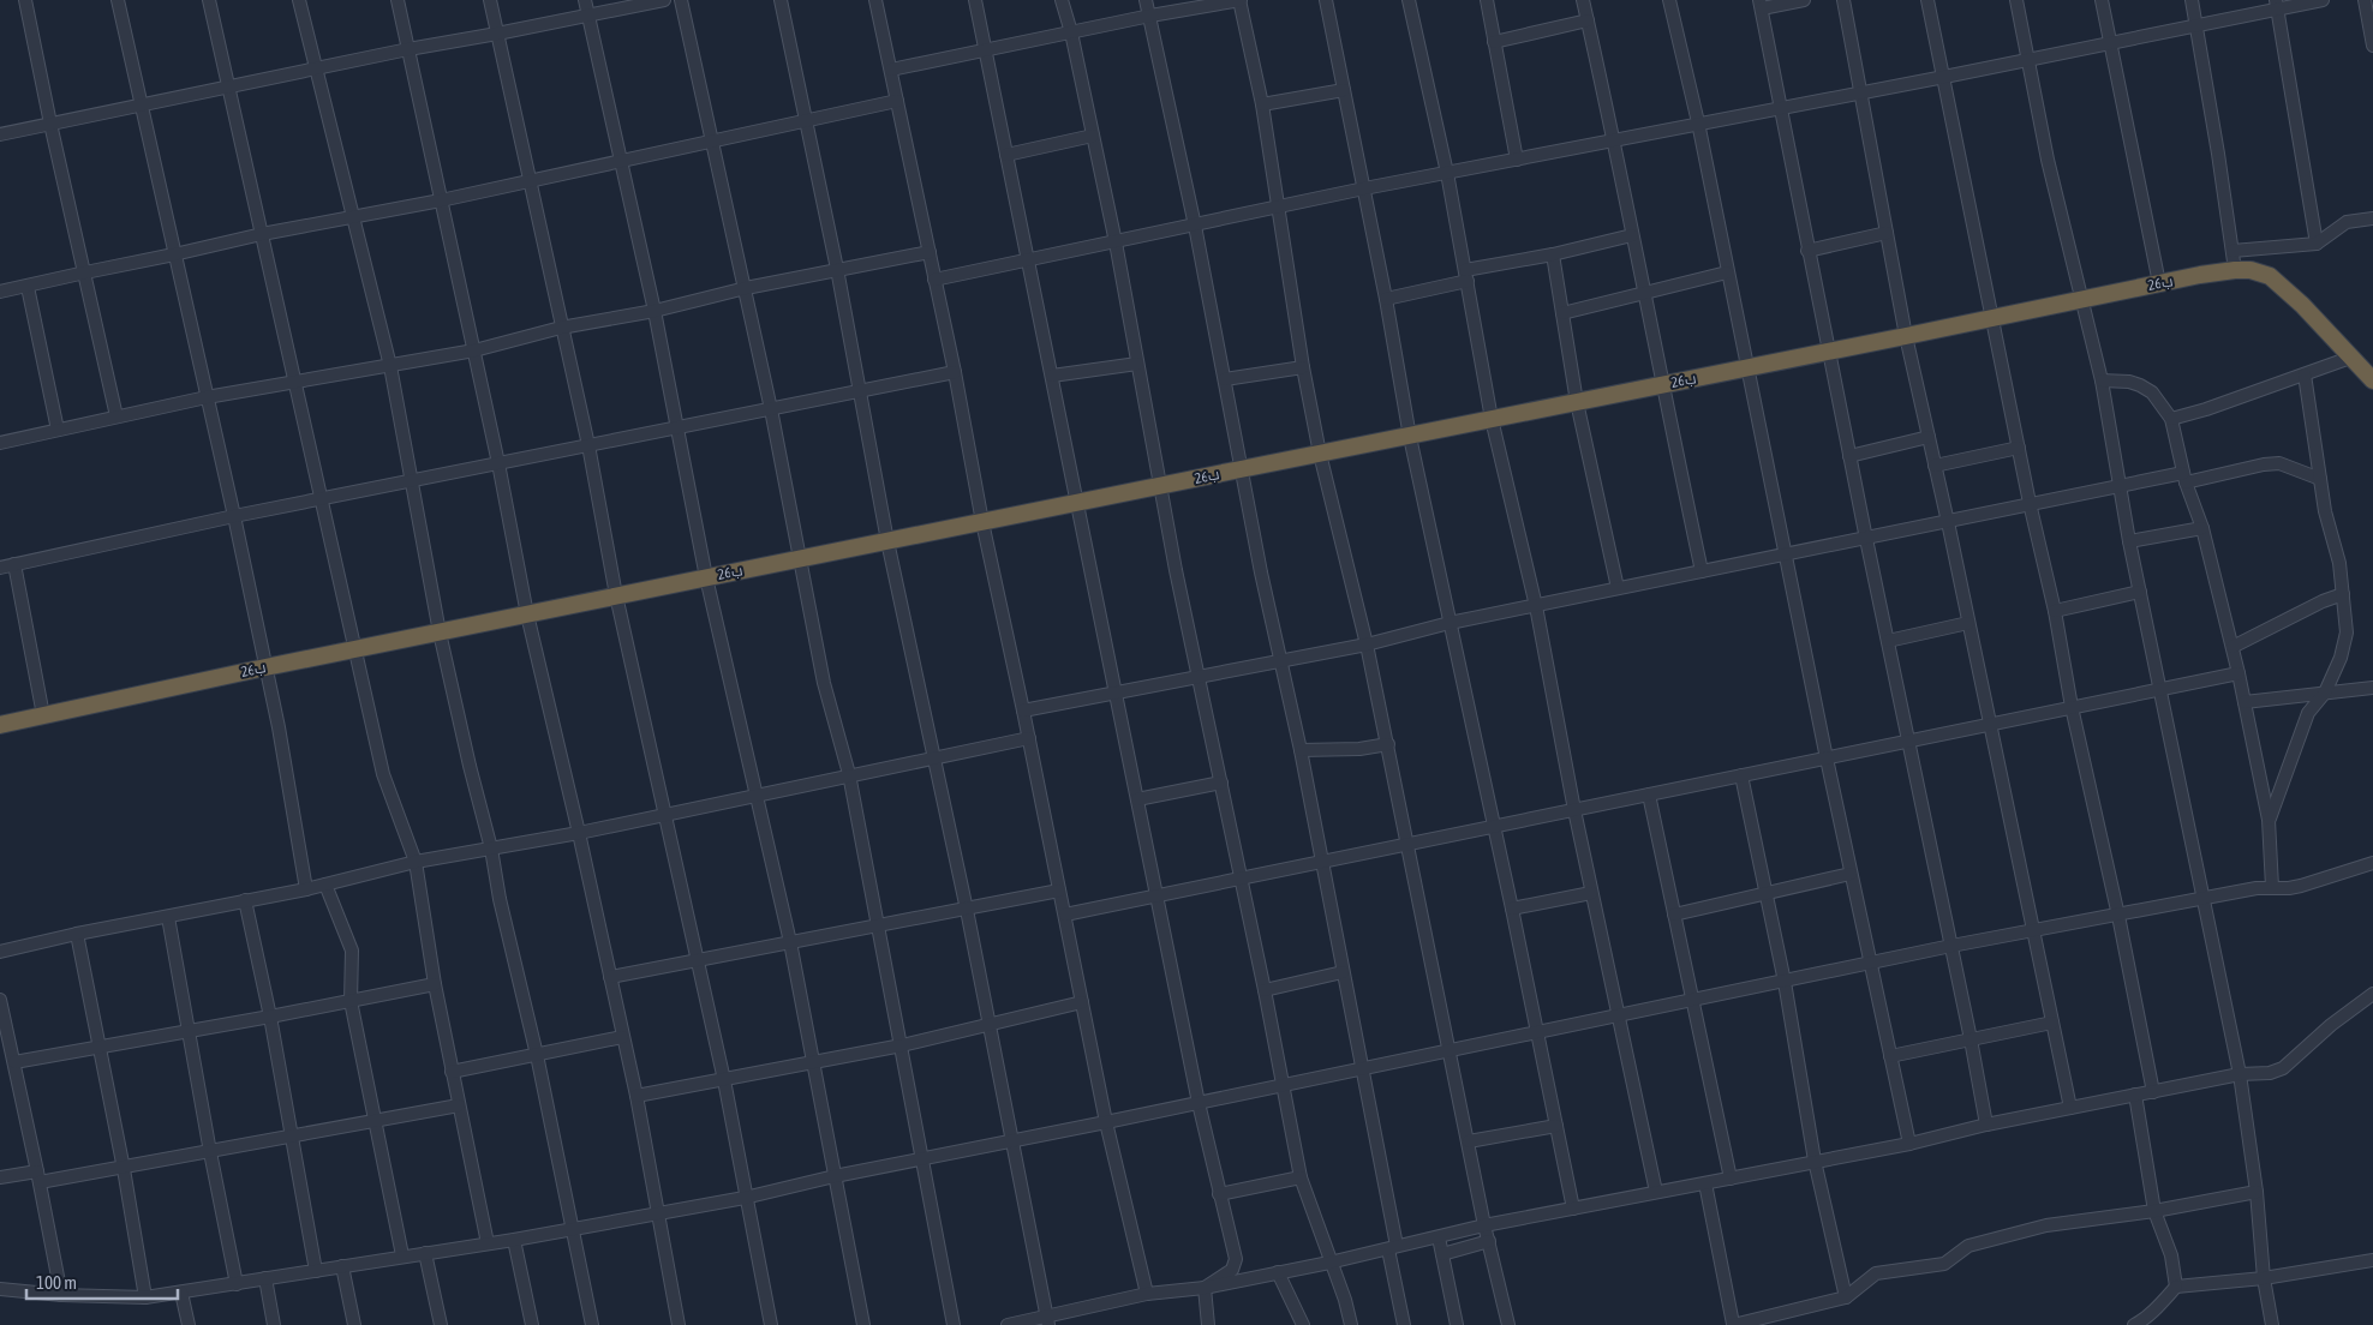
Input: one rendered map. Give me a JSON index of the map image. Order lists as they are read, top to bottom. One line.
{"streets":{"highway":["26ب"]},"scale_bar":"100 m"}
